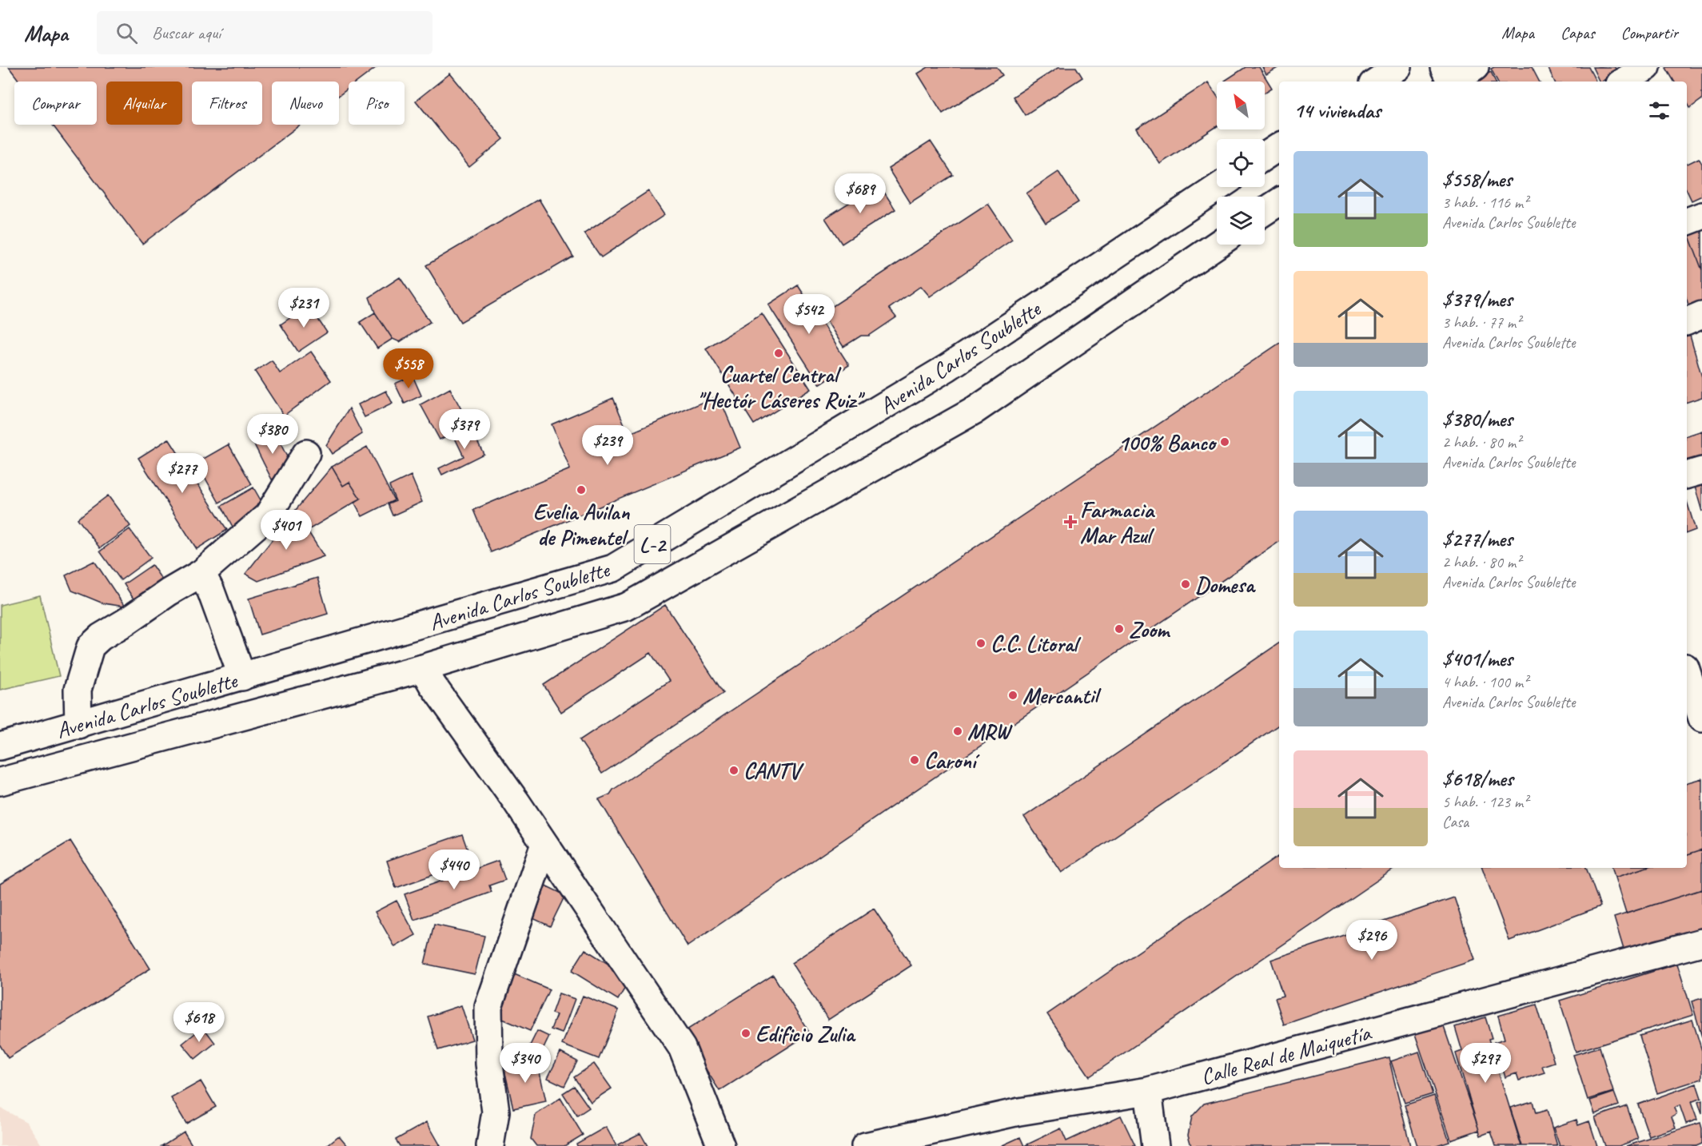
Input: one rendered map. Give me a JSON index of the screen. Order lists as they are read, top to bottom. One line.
{"streets":{"main road":["Avenida Carlos Soublette","L-2","Calle Real de Maiquetía"]},"places":{"other":["Cuartel Central \"Hectór Cáseres Ruiz\"","100% Banco","Evelia Avilan de Pimentel","Domesa","Zoom","C.C. Litoral","Mercantil","MRW","Caroní","CANTV","Edificio Zulia"],"health":["Farmacia Mar Azul"]},"north":"top left","page":{"header":"Mapa","search":"Buscar aquí","nav":["Mapa","Capas","Compartir"],"chip":["Comprar","Alquilar","Filtros","Nuevo","Piso"],"heading":"14 viviendas","list":[{"name":"$558/mes","note":"3 hab. · 116 m² · Avenida Carlos Soublette"},{"name":"$379/mes","note":"3 hab. · 77 m² · Avenida Carlos Soublette"},{"name":"$380/mes","note":"2 hab. · 80 m² · Avenida Carlos Soublette"},{"name":"$277/mes","note":"2 hab. · 80 m² · Avenida Carlos Soublette"},{"name":"$401/mes","note":"4 hab. · 100 m² · Avenida Carlos Soublette"},{"name":"$618/mes","note":"5 hab. · 123 m² · Casa"}],"price":["$689","$231","$542","$558","$379","$380","$239","$277","$401","$440","$296","$618","$340","$297"]}}
